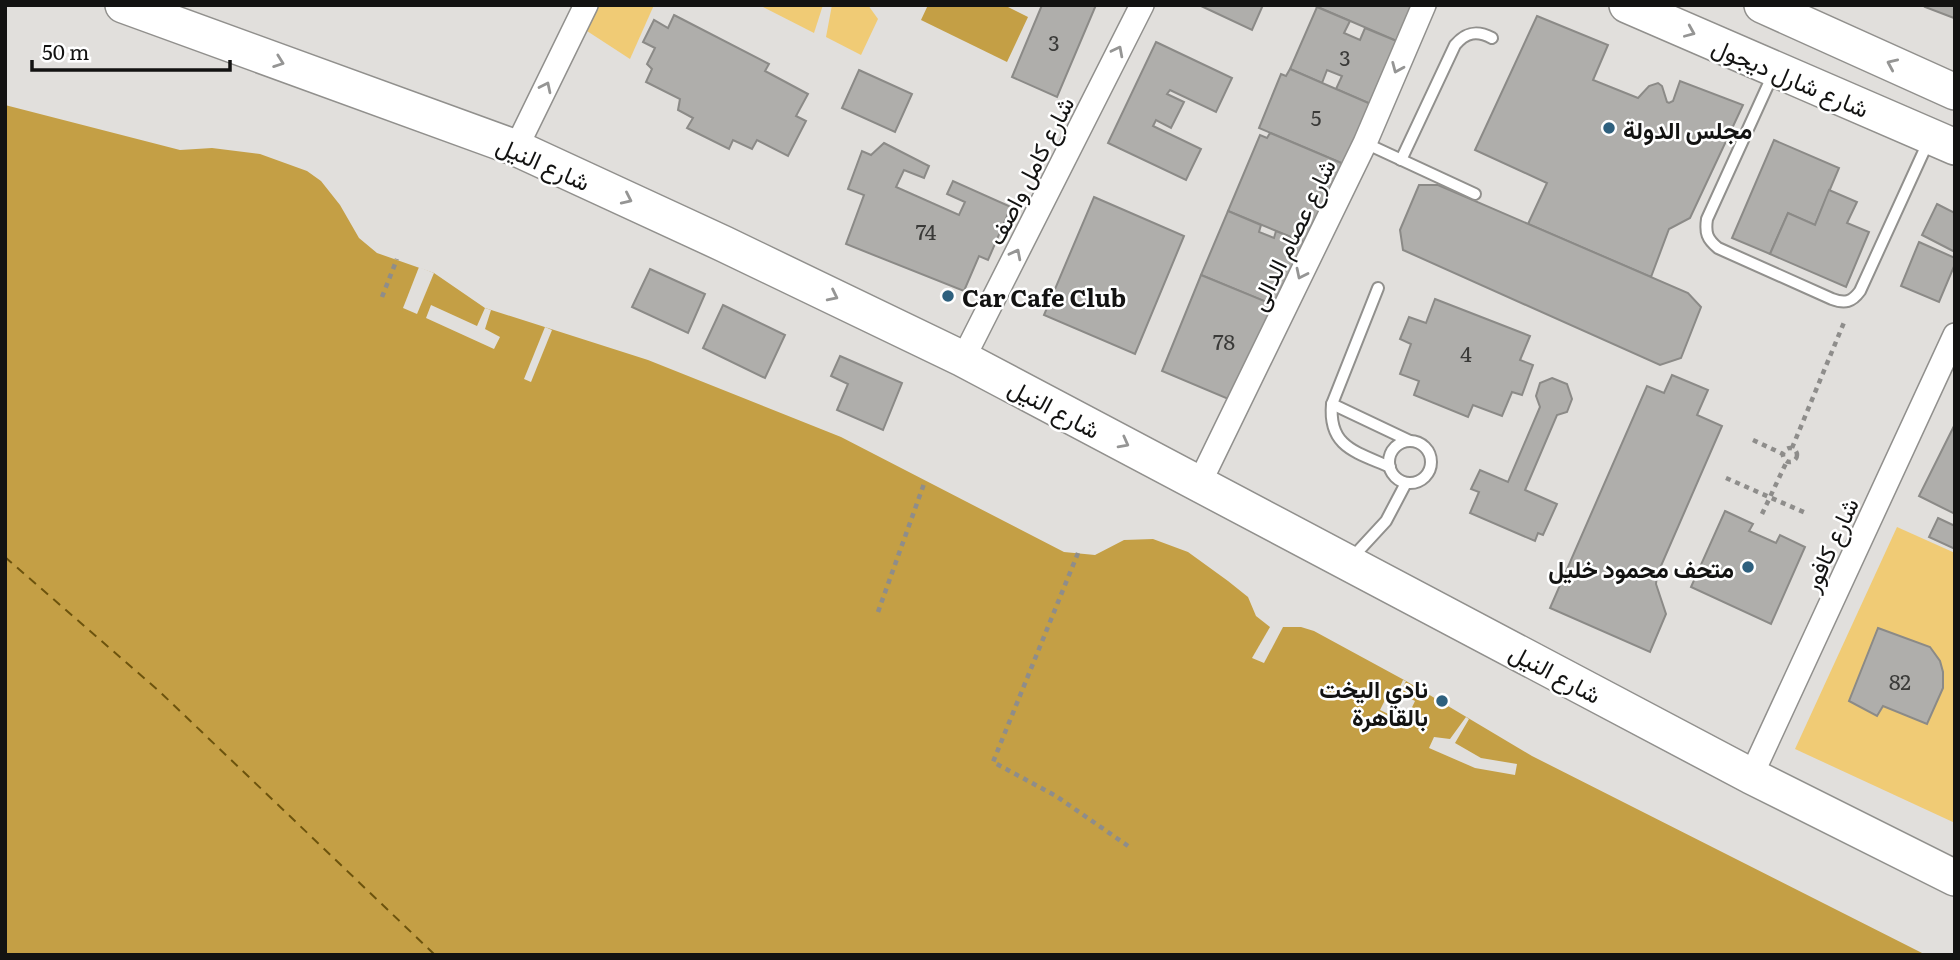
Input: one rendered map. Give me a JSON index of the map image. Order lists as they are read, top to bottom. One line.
{"streets":{"main road":["شارع شارل ديجول","شارع النيل"],"street":["شارع كامل واصف","شارع عصام الدالى","شارع كافور"]},"crossings":[["شارع النيل","شارع كامل واصف"],["شارع النيل","شارع عصام الدالى"],["شارع النيل","شارع كافور"]],"one_way":["شارع النيل","شارع كامل واصف","شارع عصام الدالى"],"places":["مجلس الدولة","Car Cafe Club","متحف محمود خليل","نادي اليخت بالقاهرة"],"house_numbers":["3","3","5","74","78","4","82"],"scale_bar":"50 m"}
